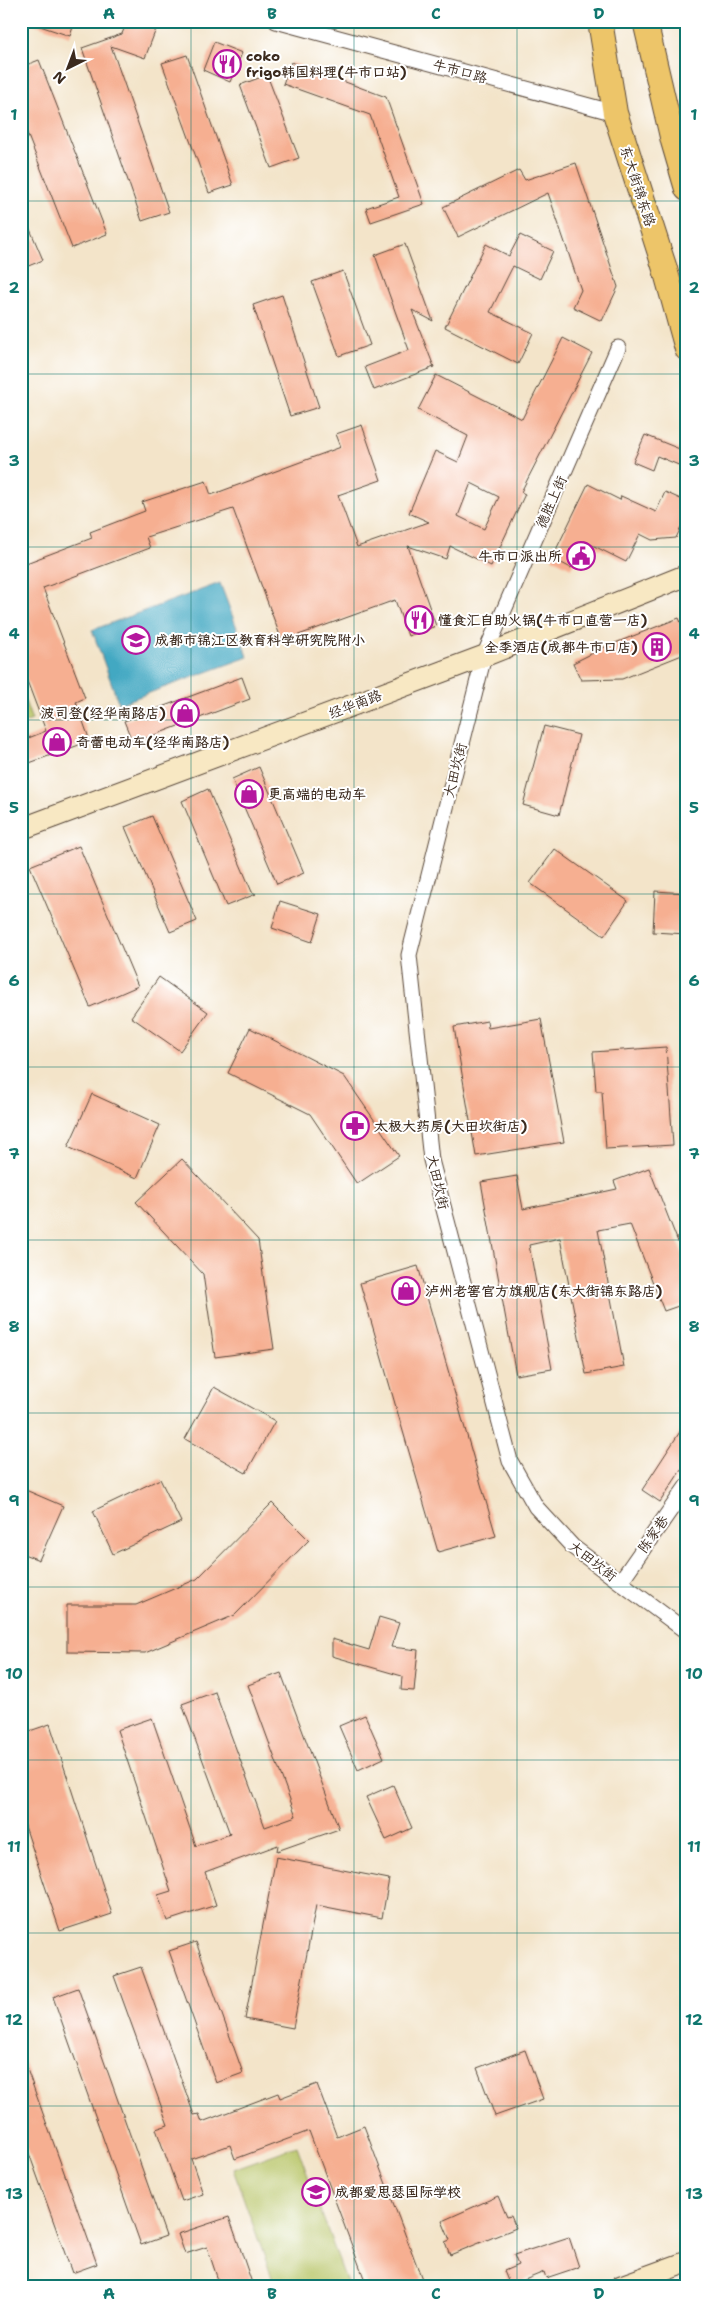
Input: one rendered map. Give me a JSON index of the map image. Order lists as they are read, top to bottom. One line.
{"streets":{"main road":["东大街锦东路"],"street":["牛市口路","德胜上街","经华南路","大田坎街","陈家巷"]},"crossings":[["牛市口路","东大街锦东路"],["德胜上街","经华南路"],["德胜上街","大田坎街"],["经华南路","大田坎街"],["大田坎街","陈家巷"]],"places":{"restaurant":["coko frigo韩国料理(牛市口站)","懂食汇自助火锅(牛市口直营一店)"],"public building":["牛市口派出所"],"school or university":["成都市锦江区教育科学研究院附小","成都爱思瑟国际学校"],"building":["全季酒店(成都牛市口店)"],"shop":["波司登(经华南路店)","奇蕾电动车(经华南路店)","更高端的电动车","泸州老窖官方旗舰店(东大街锦东路店)"],"pharmacy":["太极大药房(大田坎街店)"]},"north":"bottom left","grid":{"columns":["A","B","C","D"],"rows":["1","2","3","4","5","6","7","8","9","10","11","12","13"]}}
